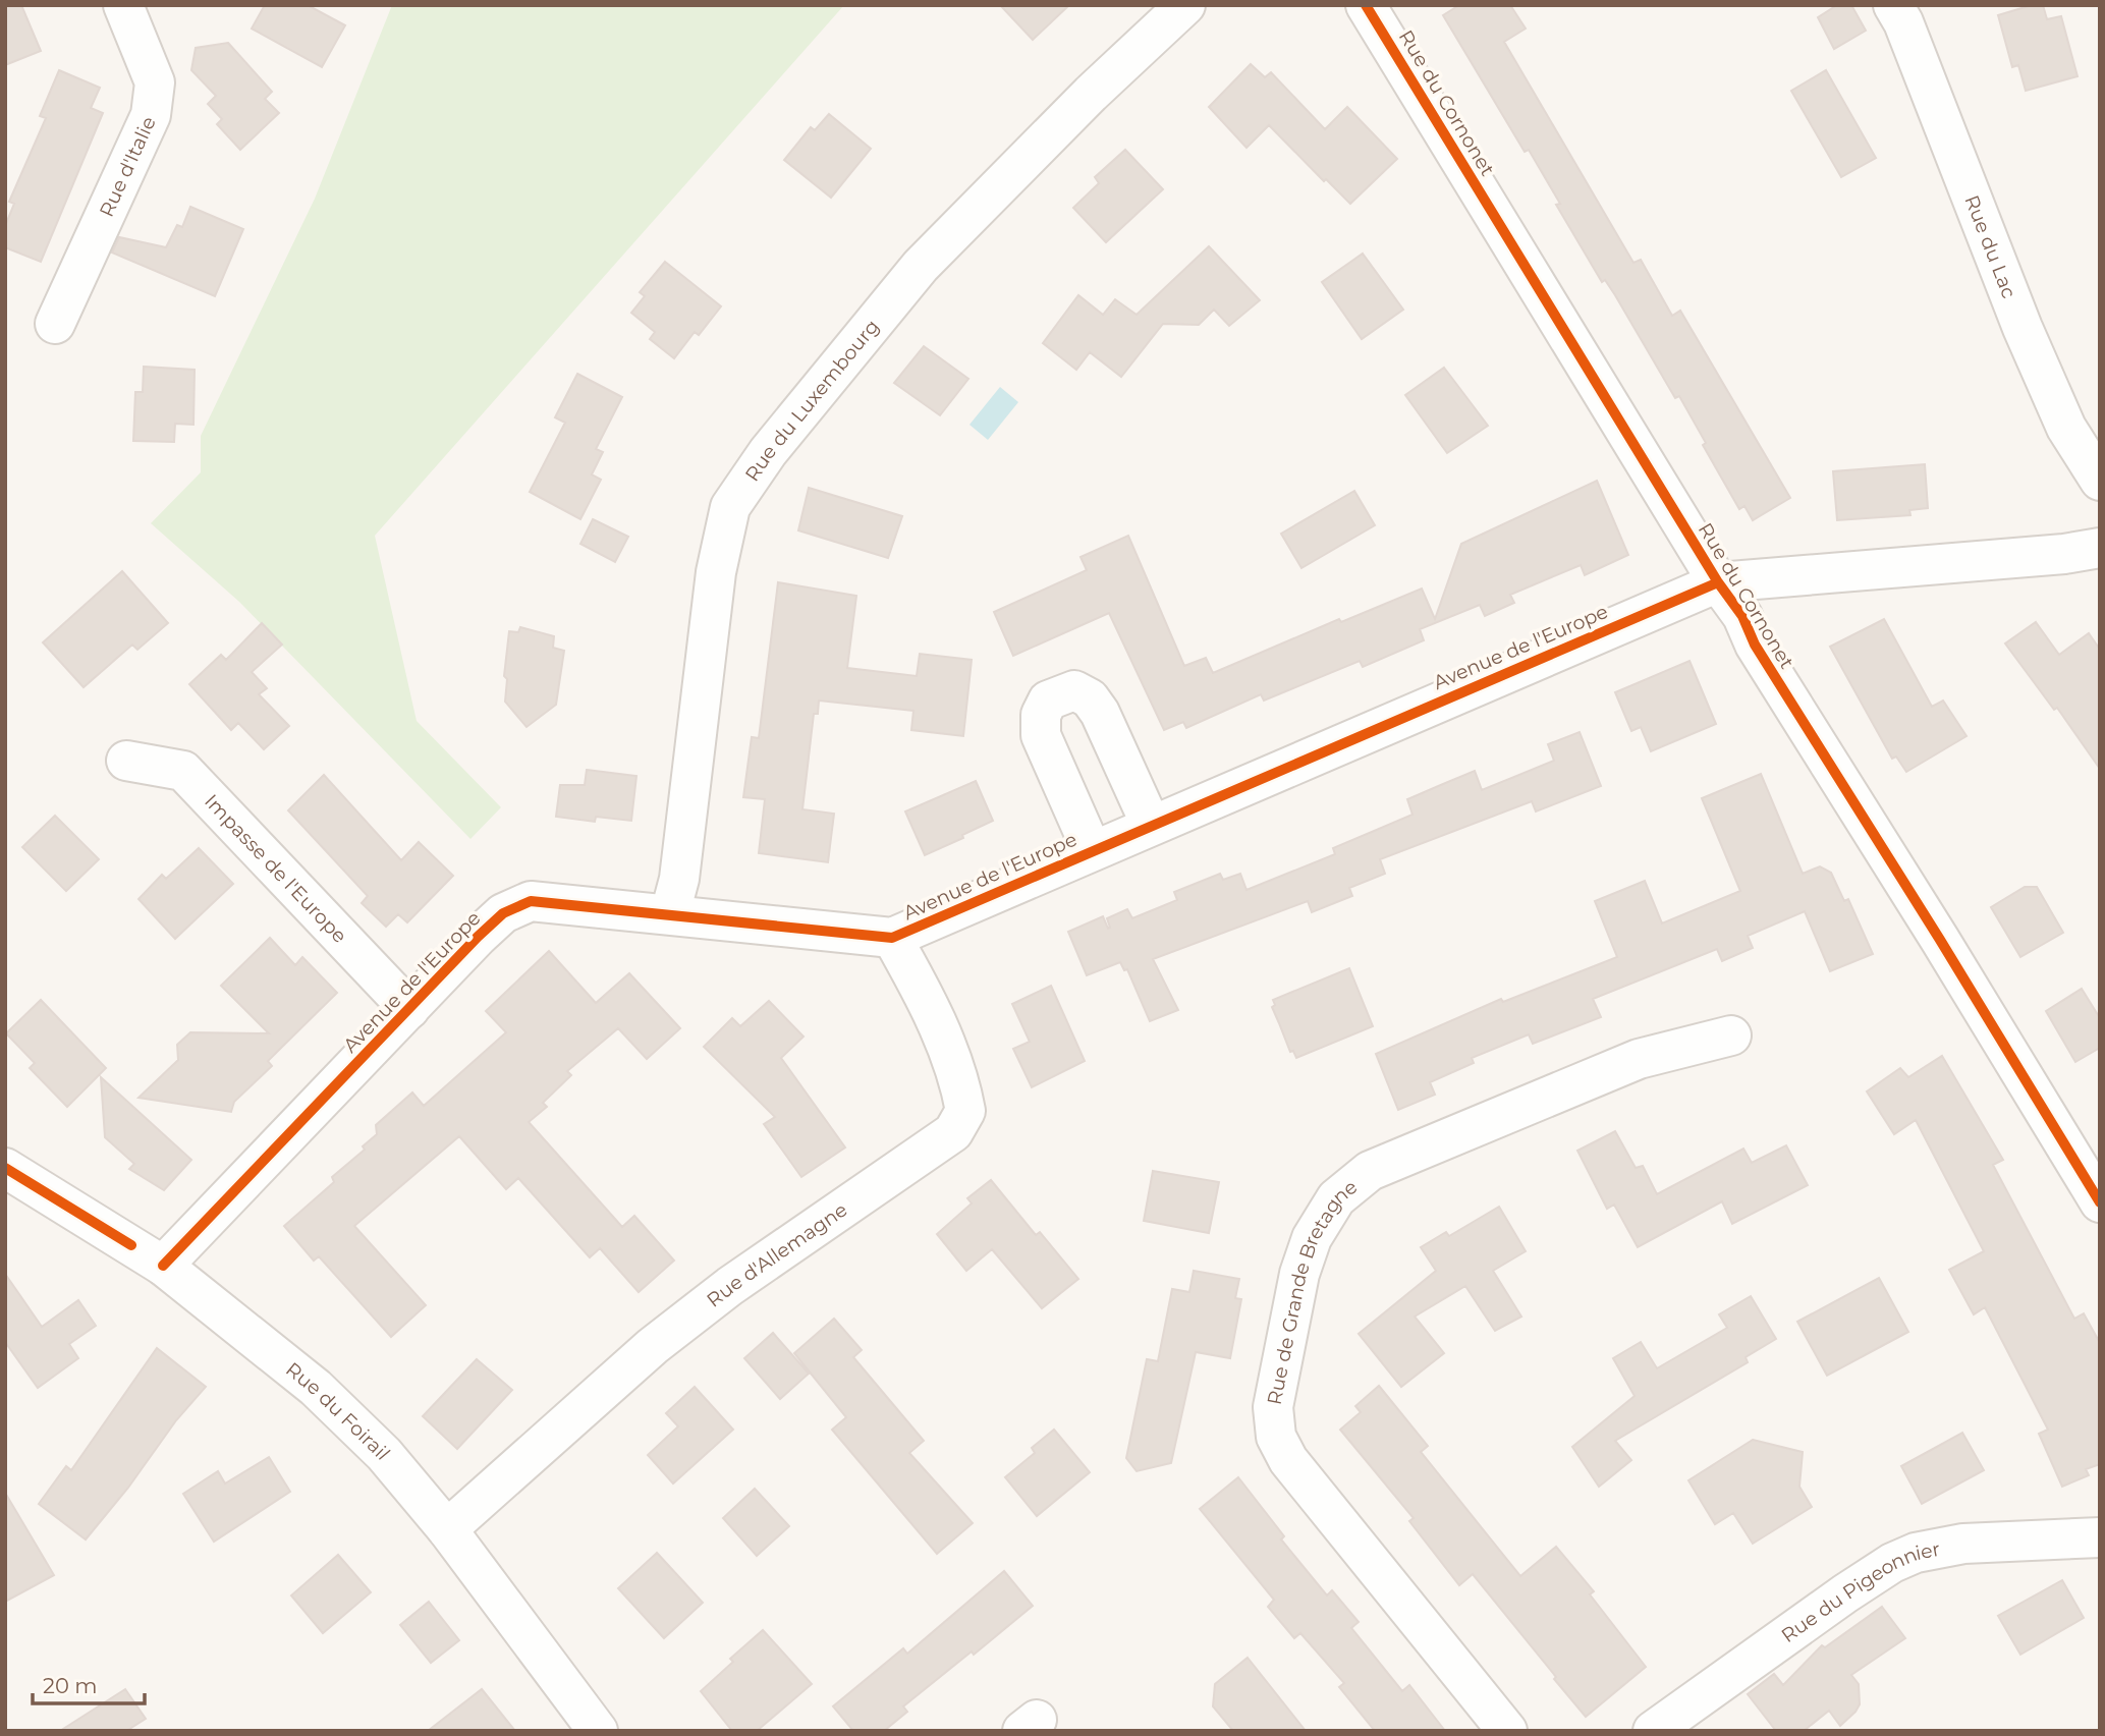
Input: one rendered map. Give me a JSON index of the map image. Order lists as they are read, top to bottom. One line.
{"streets":{"street":["Rue du Cornonet","Rue d'Italie","Rue du Lac","Rue du Luxembourg","Avenue de l'Europe","Impasse de l'Europe","Rue d'Allemagne","Rue de Grande Bretagne","Rue du Foirail","Rue du Pigeonnier"]},"crossings":[["Rue du Cornonet","Avenue de l'Europe"],["Rue du Luxembourg","Avenue de l'Europe"],["Avenue de l'Europe","Impasse de l'Europe"],["Avenue de l'Europe","Rue d'Allemagne"],["Avenue de l'Europe","Rue du Foirail"],["Rue d'Allemagne","Rue du Foirail"]],"scale_bar":"20 m"}
